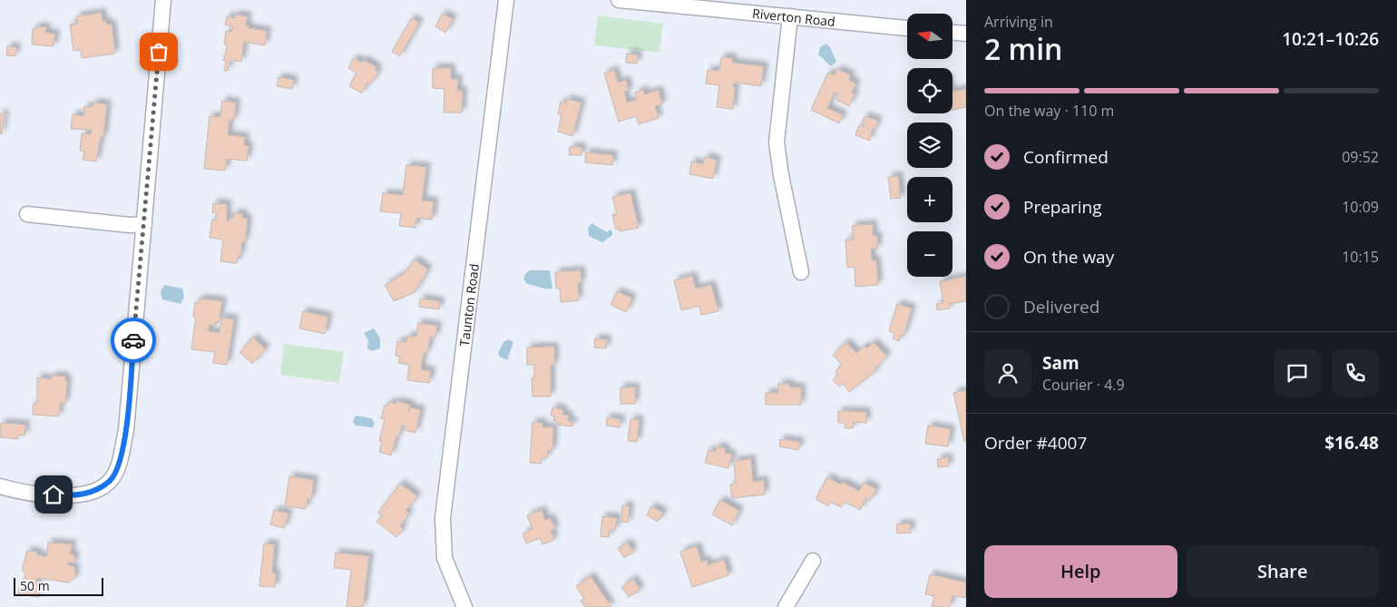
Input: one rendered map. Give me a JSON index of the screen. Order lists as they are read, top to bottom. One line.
{"streets":{"street":["Riverton Road","Taunton Road"]},"scale_bar":"50 m","north":"left","page":{"heading":["2 min","Arriving in","10:21–10:26"],"panel":["Sam","Courier · 4.9","Order #4007","$16.48"],"map_buttons":["+","−"],"bar":"On the way · 110 m","list":[["Confirmed","09:52"],["Preparing","10:09"],["On the way","10:15"],"Delivered"],"buttons":["Help","Share"],"scale":"50 m"}}
